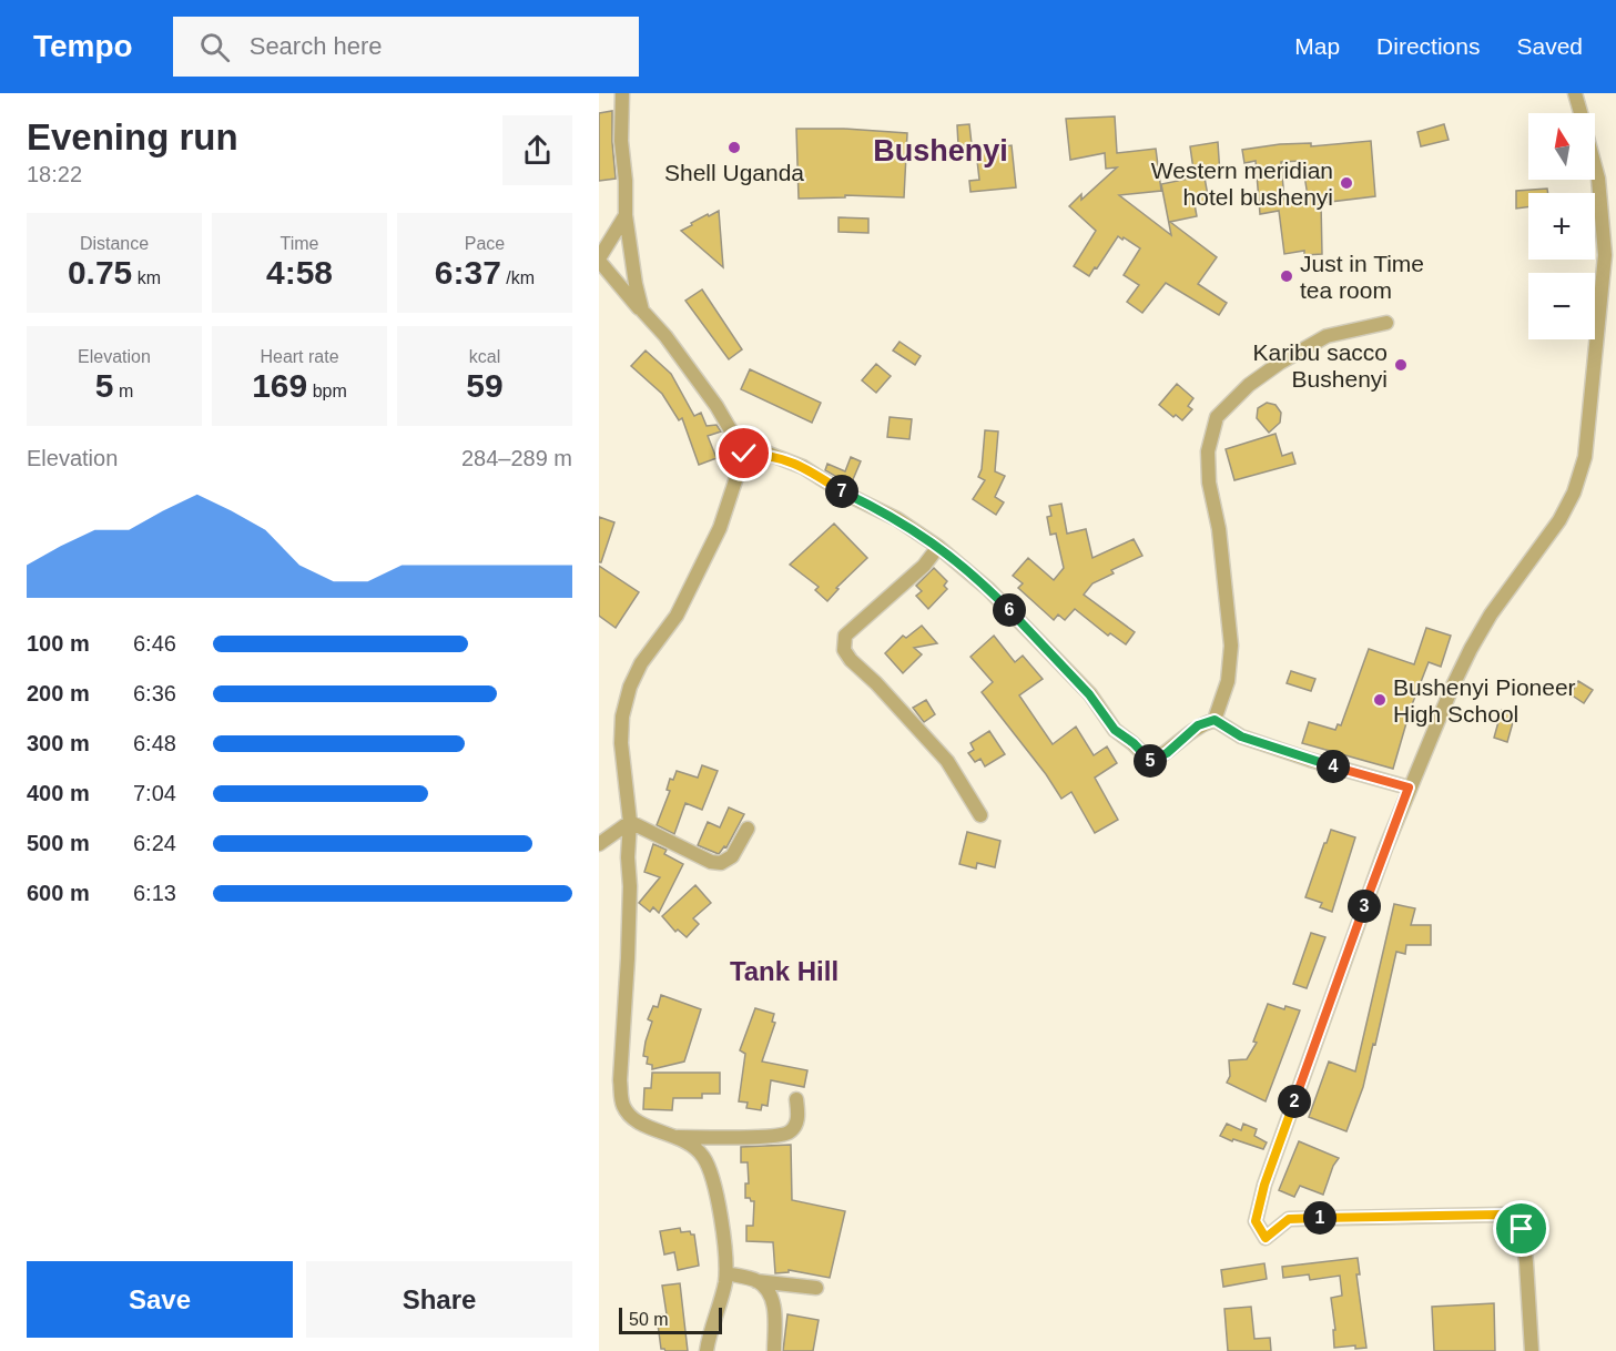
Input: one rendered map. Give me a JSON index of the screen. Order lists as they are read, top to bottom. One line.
{"districts":["Bushenyi","Tank Hill"],"places":["Shell Uganda","Western meridian hotel bushenyi","Just in Time tea room","Karibu sacco Bushenyi","Bushenyi Pioneer High School"],"scale_bar":"50 m","north":"top","page":{"header":"Tempo","search":"Search here","nav":["Map","Directions","Saved"],"heading":["Evening run","18:22"],"map_buttons":["+","−"],"stats":[["Distance","0.75 km"],["Time","4:58"],["Pace","6:37 /km"],["Elevation","5 m"],["Heart rate","169 bpm"],["kcal","59"]],"chart":["Elevation","284–289 m"],"pins":["7","6","5","4","3","2","1"],"list":[{"name":"100 m","note":"6:46"},{"name":"200 m","note":"6:36"},{"name":"300 m","note":"6:48"},{"name":"400 m","note":"7:04"},{"name":"500 m","note":"6:24"},{"name":"600 m","note":"6:13"}],"buttons":["Save","Share"],"scale":"50 m"}}
